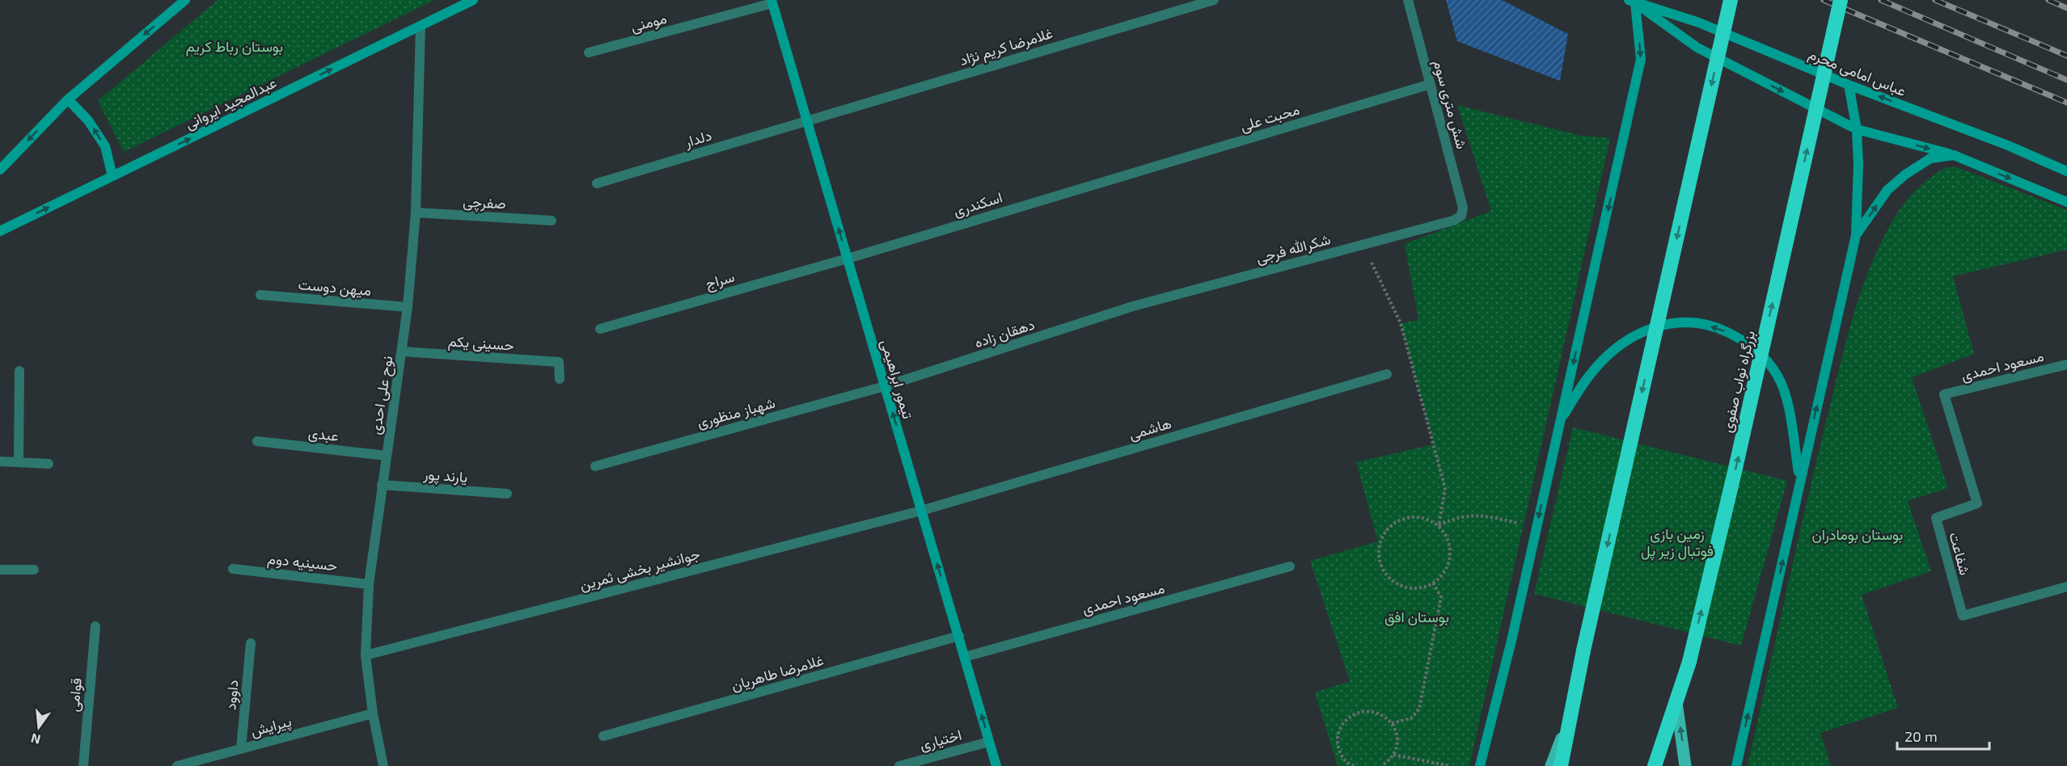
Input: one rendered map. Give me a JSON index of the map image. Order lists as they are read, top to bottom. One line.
{"streets":{"highway":["بزرگراه نواب صفوی"],"street":["مومنی","غلامرضا کریم نژاد","عباس امامی محرم","عبدالمجید ایروانی","شش متری سوم","محبت علی","دلدار","صفرچی","اسکندری","شکرالله فرجی","سراج","میهن دوست","دهقان زاده","حسینی یکم","مسعود احمدی","تیمور ابراهیمی","نوح علی احدی","شهباز منظوری","هاشمی","عبدی","یارند پور","شفاعت","حسینیه دوم","جوانشیر بخشی ثمرین","غلامرضا طاهریان","قوامی","داوود","پیرایش","اختیاری"]},"crossings":[["مومنی","تیمور ابراهیمی"],["غلامرضا کریم نژاد","دلدار"],["غلامرضا کریم نژاد","تیمور ابراهیمی"],["عبدالمجید ایروانی","نوح علی احدی"],["شش متری سوم","محبت علی"],["شش متری سوم","شکرالله فرجی"],["محبت علی","اسکندری"],["دلدار","تیمور ابراهیمی"],["صفرچی","نوح علی احدی"],["اسکندری","سراج"],["اسکندری","تیمور ابراهیمی"],["شکرالله فرجی","دهقان زاده"],["سراج","تیمور ابراهیمی"],["میهن دوست","نوح علی احدی"],["دهقان زاده","تیمور ابراهیمی"],["دهقان زاده","شهباز منظوری"],["حسینی یکم","نوح علی احدی"],["مسعود احمدی","تیمور ابراهیمی"],["مسعود احمدی","شفاعت"],["تیمور ابراهیمی","شهباز منظوری"],["تیمور ابراهیمی","هاشمی"],["تیمور ابراهیمی","جوانشیر بخشی ثمرین"],["تیمور ابراهیمی","غلامرضا طاهریان"],["تیمور ابراهیمی","اختیاری"],["نوح علی احدی","عبدی"],["نوح علی احدی","یارند پور"],["نوح علی احدی","حسینیه دوم"],["نوح علی احدی","جوانشیر بخشی ثمرین"],["نوح علی احدی","پیرایش"],["هاشمی","جوانشیر بخشی ثمرین"],["داوود","پیرایش"]],"one_way":["عبدالمجید ایروانی","تیمور ابراهیمی"],"parks":["بوستان رباط کریم","زمین بازی فوتبال زیر پل","بوستان بومادران","بوستان افق"],"scale_bar":"20 m","north":"bottom"}
